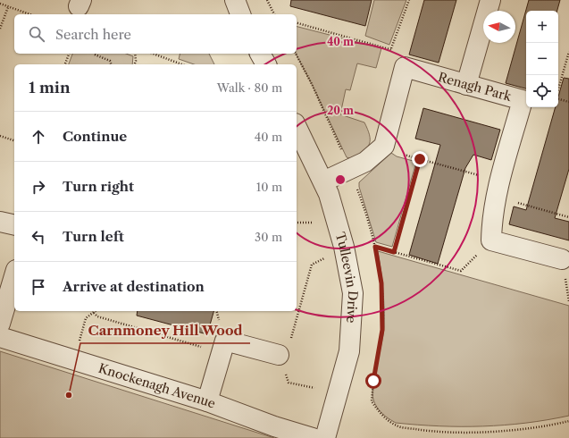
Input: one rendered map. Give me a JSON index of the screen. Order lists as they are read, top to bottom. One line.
{"streets":{"street":["Renagh Park","Tulleevin Drive","Knockenagh Avenue"]},"places":["Carnmoney Hill Wood"],"north":"left","page":{"map_buttons":["+","−"],"search":"Search here","heading":["1 min","Walk · 80 m"],"list":[["Continue","40 m"],["Turn right","10 m"],["Turn left","30 m"],"Arrive at destination"]},"rings":["40 m","20 m"]}
